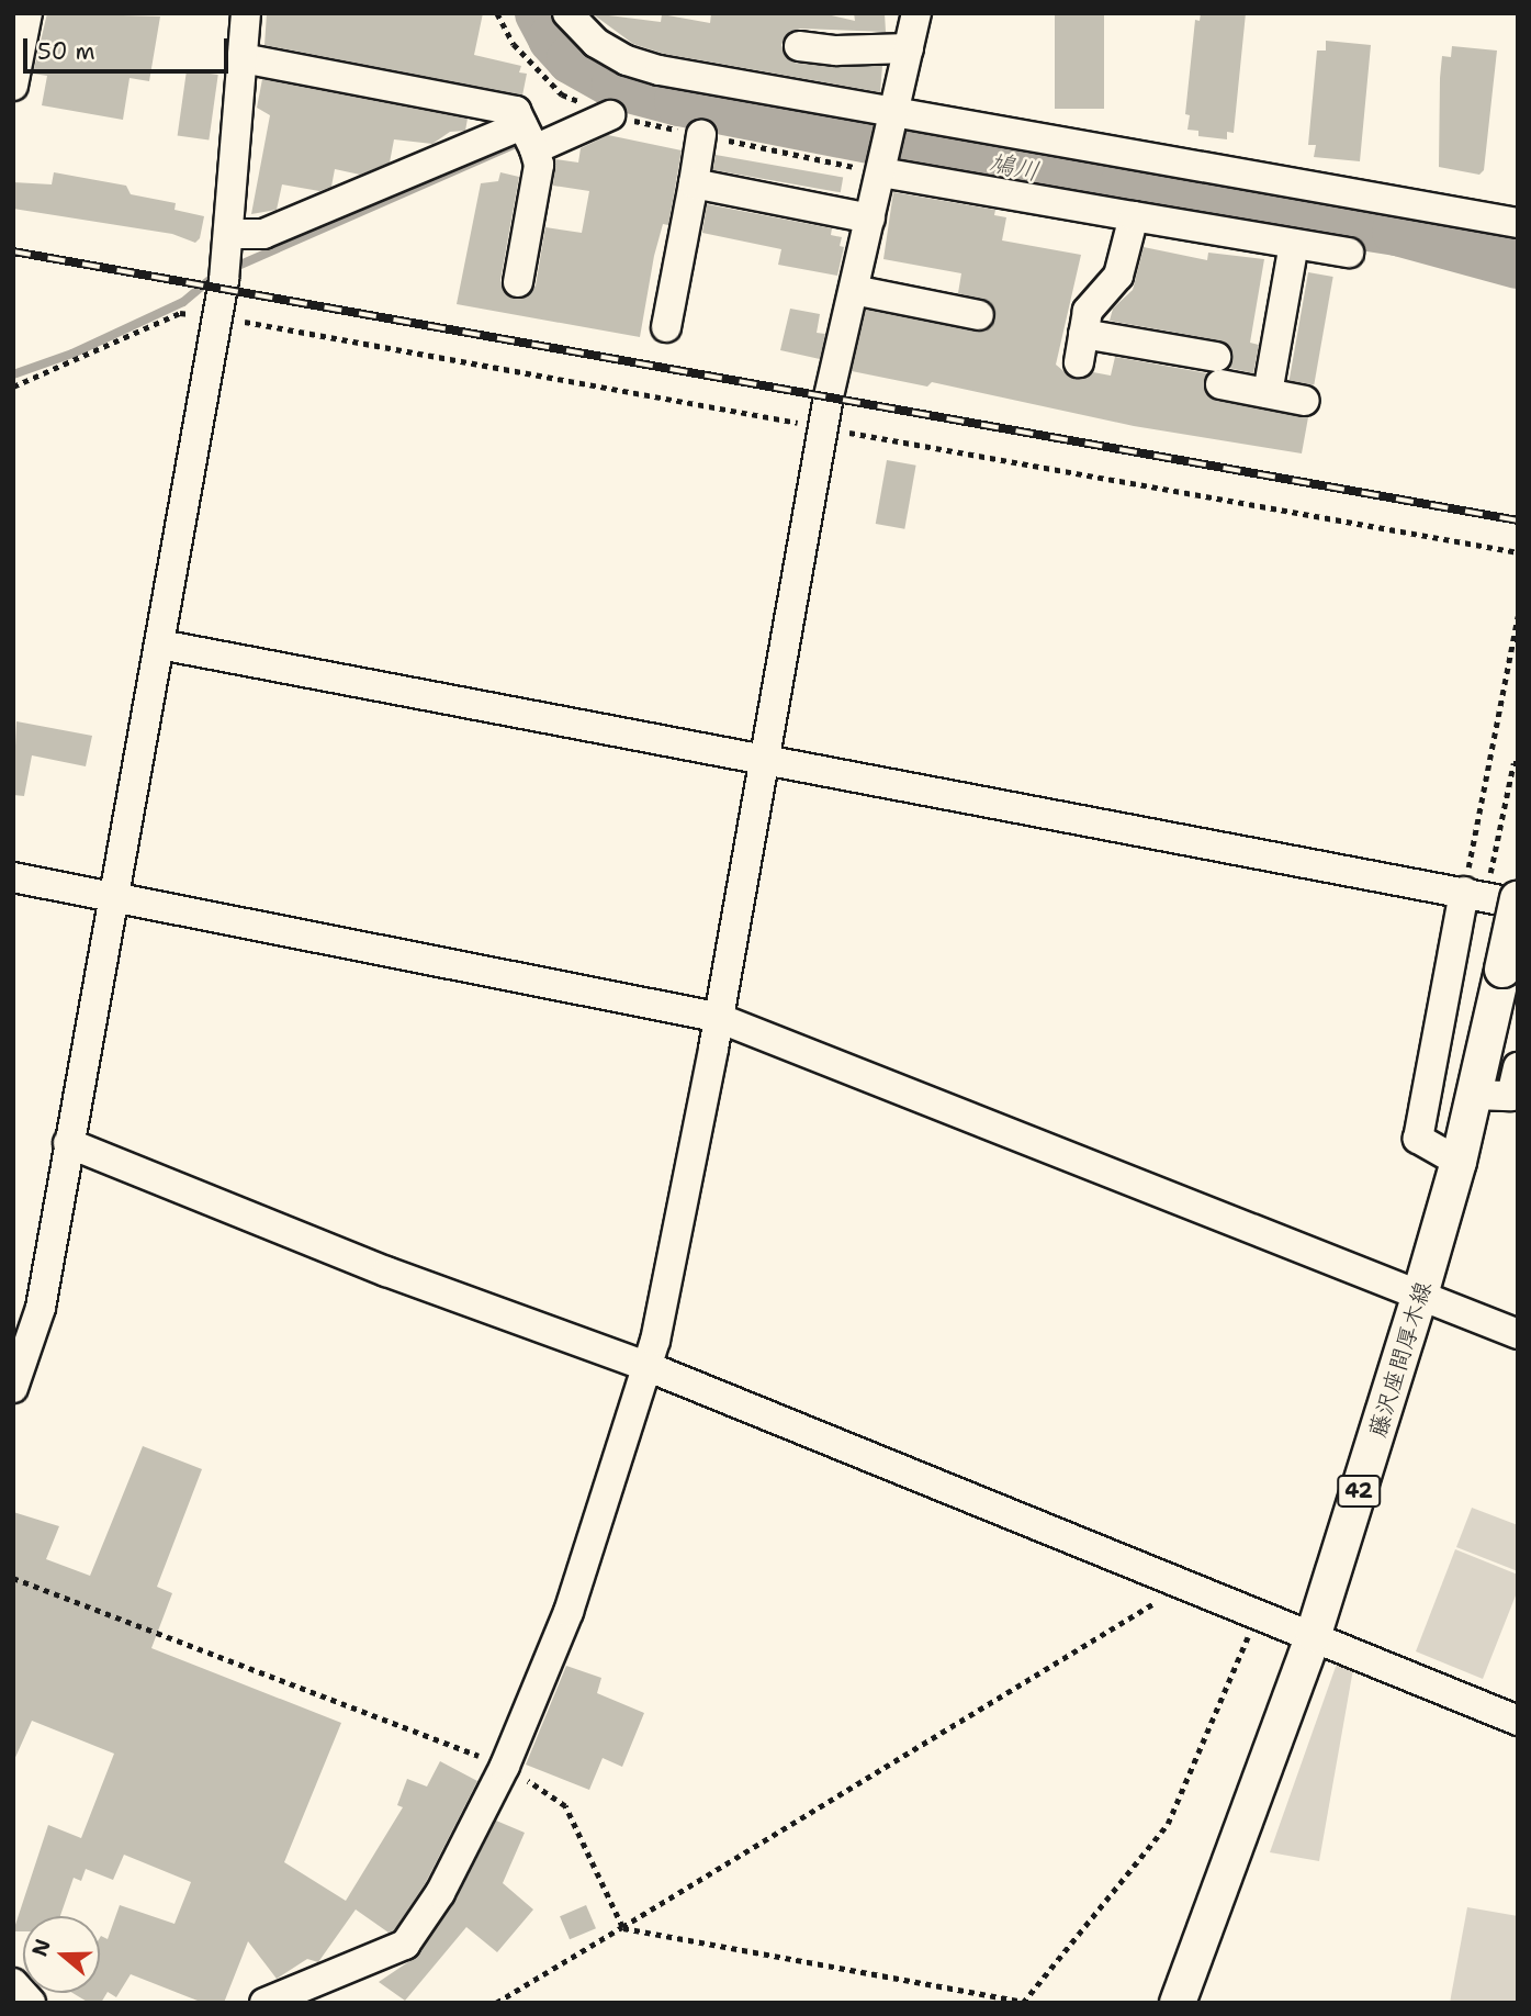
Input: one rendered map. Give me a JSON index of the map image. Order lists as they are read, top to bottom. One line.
{"streets":{"main road":["藤沢座間厚木線","42"]},"water":["鳩川"],"scale_bar":"50 m","north":"left"}
